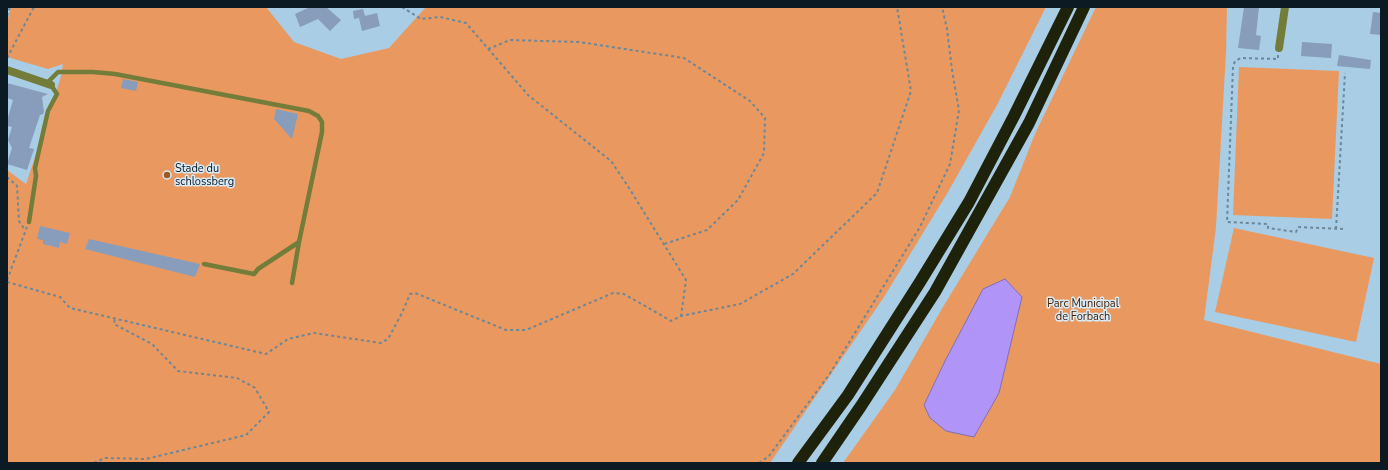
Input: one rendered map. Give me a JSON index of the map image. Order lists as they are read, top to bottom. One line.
{"parks":["Parc Municipal de Forbach"],"places":["Stade du schlossberg"]}
